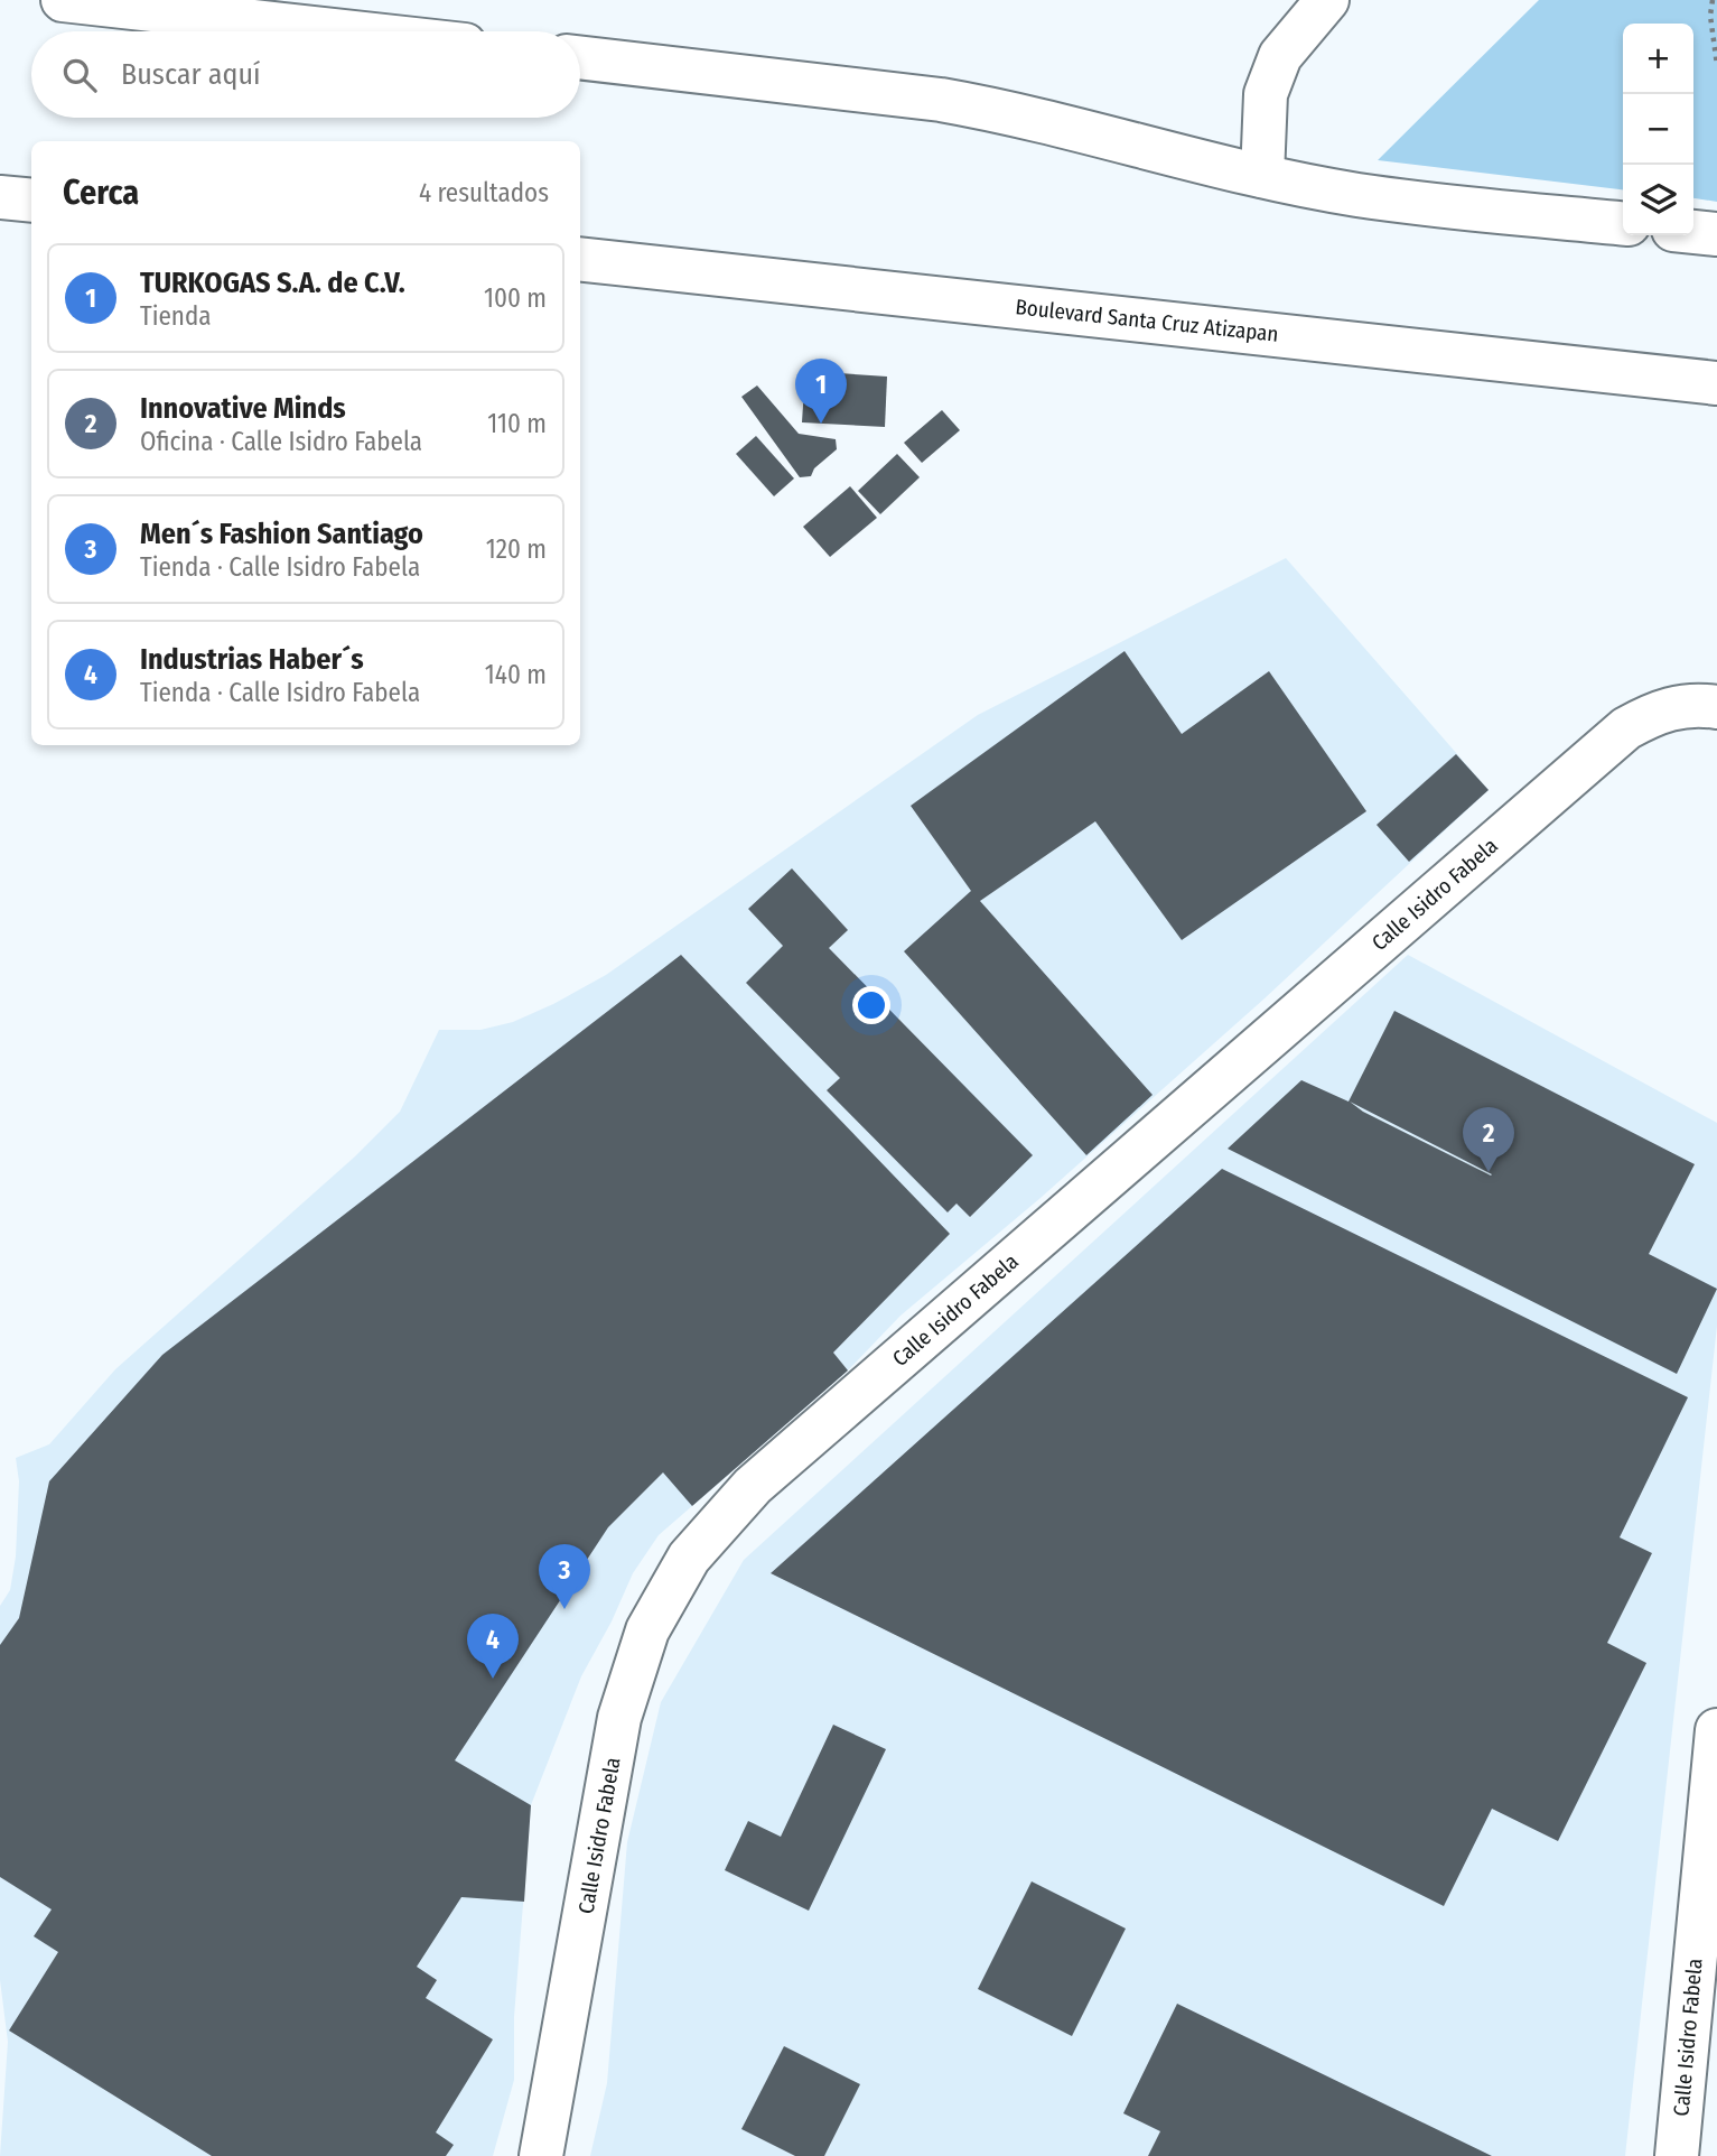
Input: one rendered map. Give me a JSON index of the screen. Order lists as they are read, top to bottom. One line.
{"streets":{"main road":["Boulevard Santa Cruz Atizapan","Calle Isidro Fabela"]},"page":{"map_buttons":["+","−"],"search":"Buscar aquí","heading":["Cerca","4 resultados"],"list":[{"mark":"1","name":"TURKOGAS S.A. de C.V.","note":"Tienda","value":"100 m"},{"mark":"2","name":"Innovative Minds","note":"Oficina · Calle Isidro Fabela","value":"110 m"},{"mark":"3","name":"Men´s Fashion Santiago","note":"Tienda · Calle Isidro Fabela","value":"120 m"},{"mark":"4","name":"Industrias Haber´s","note":"Tienda · Calle Isidro Fabela","value":"140 m"}],"pins":["1","2","3","4"]}}
